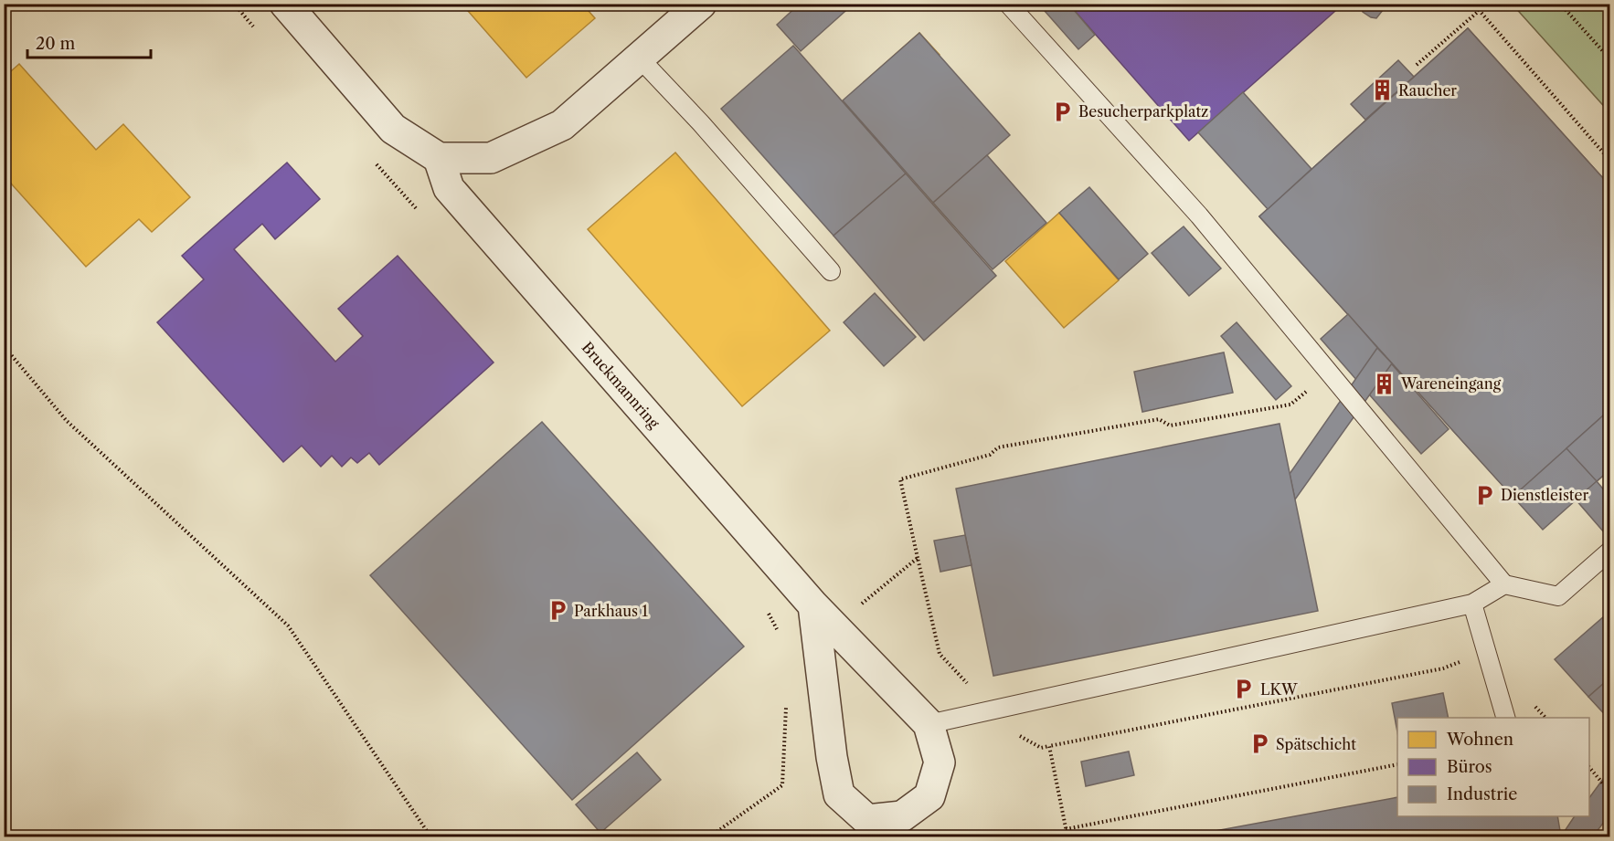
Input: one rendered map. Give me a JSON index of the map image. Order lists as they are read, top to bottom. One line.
{"streets":{"street":["Bruckmannring"]},"places":{"building":["Raucher","Wareneingang"],"parking":["Besucherparkplatz","Dienstleister","Parkhaus 1","LKW","Spätschicht"]},"legend":["Wohnen","Büros","Industrie"],"scale_bar":"20 m"}
